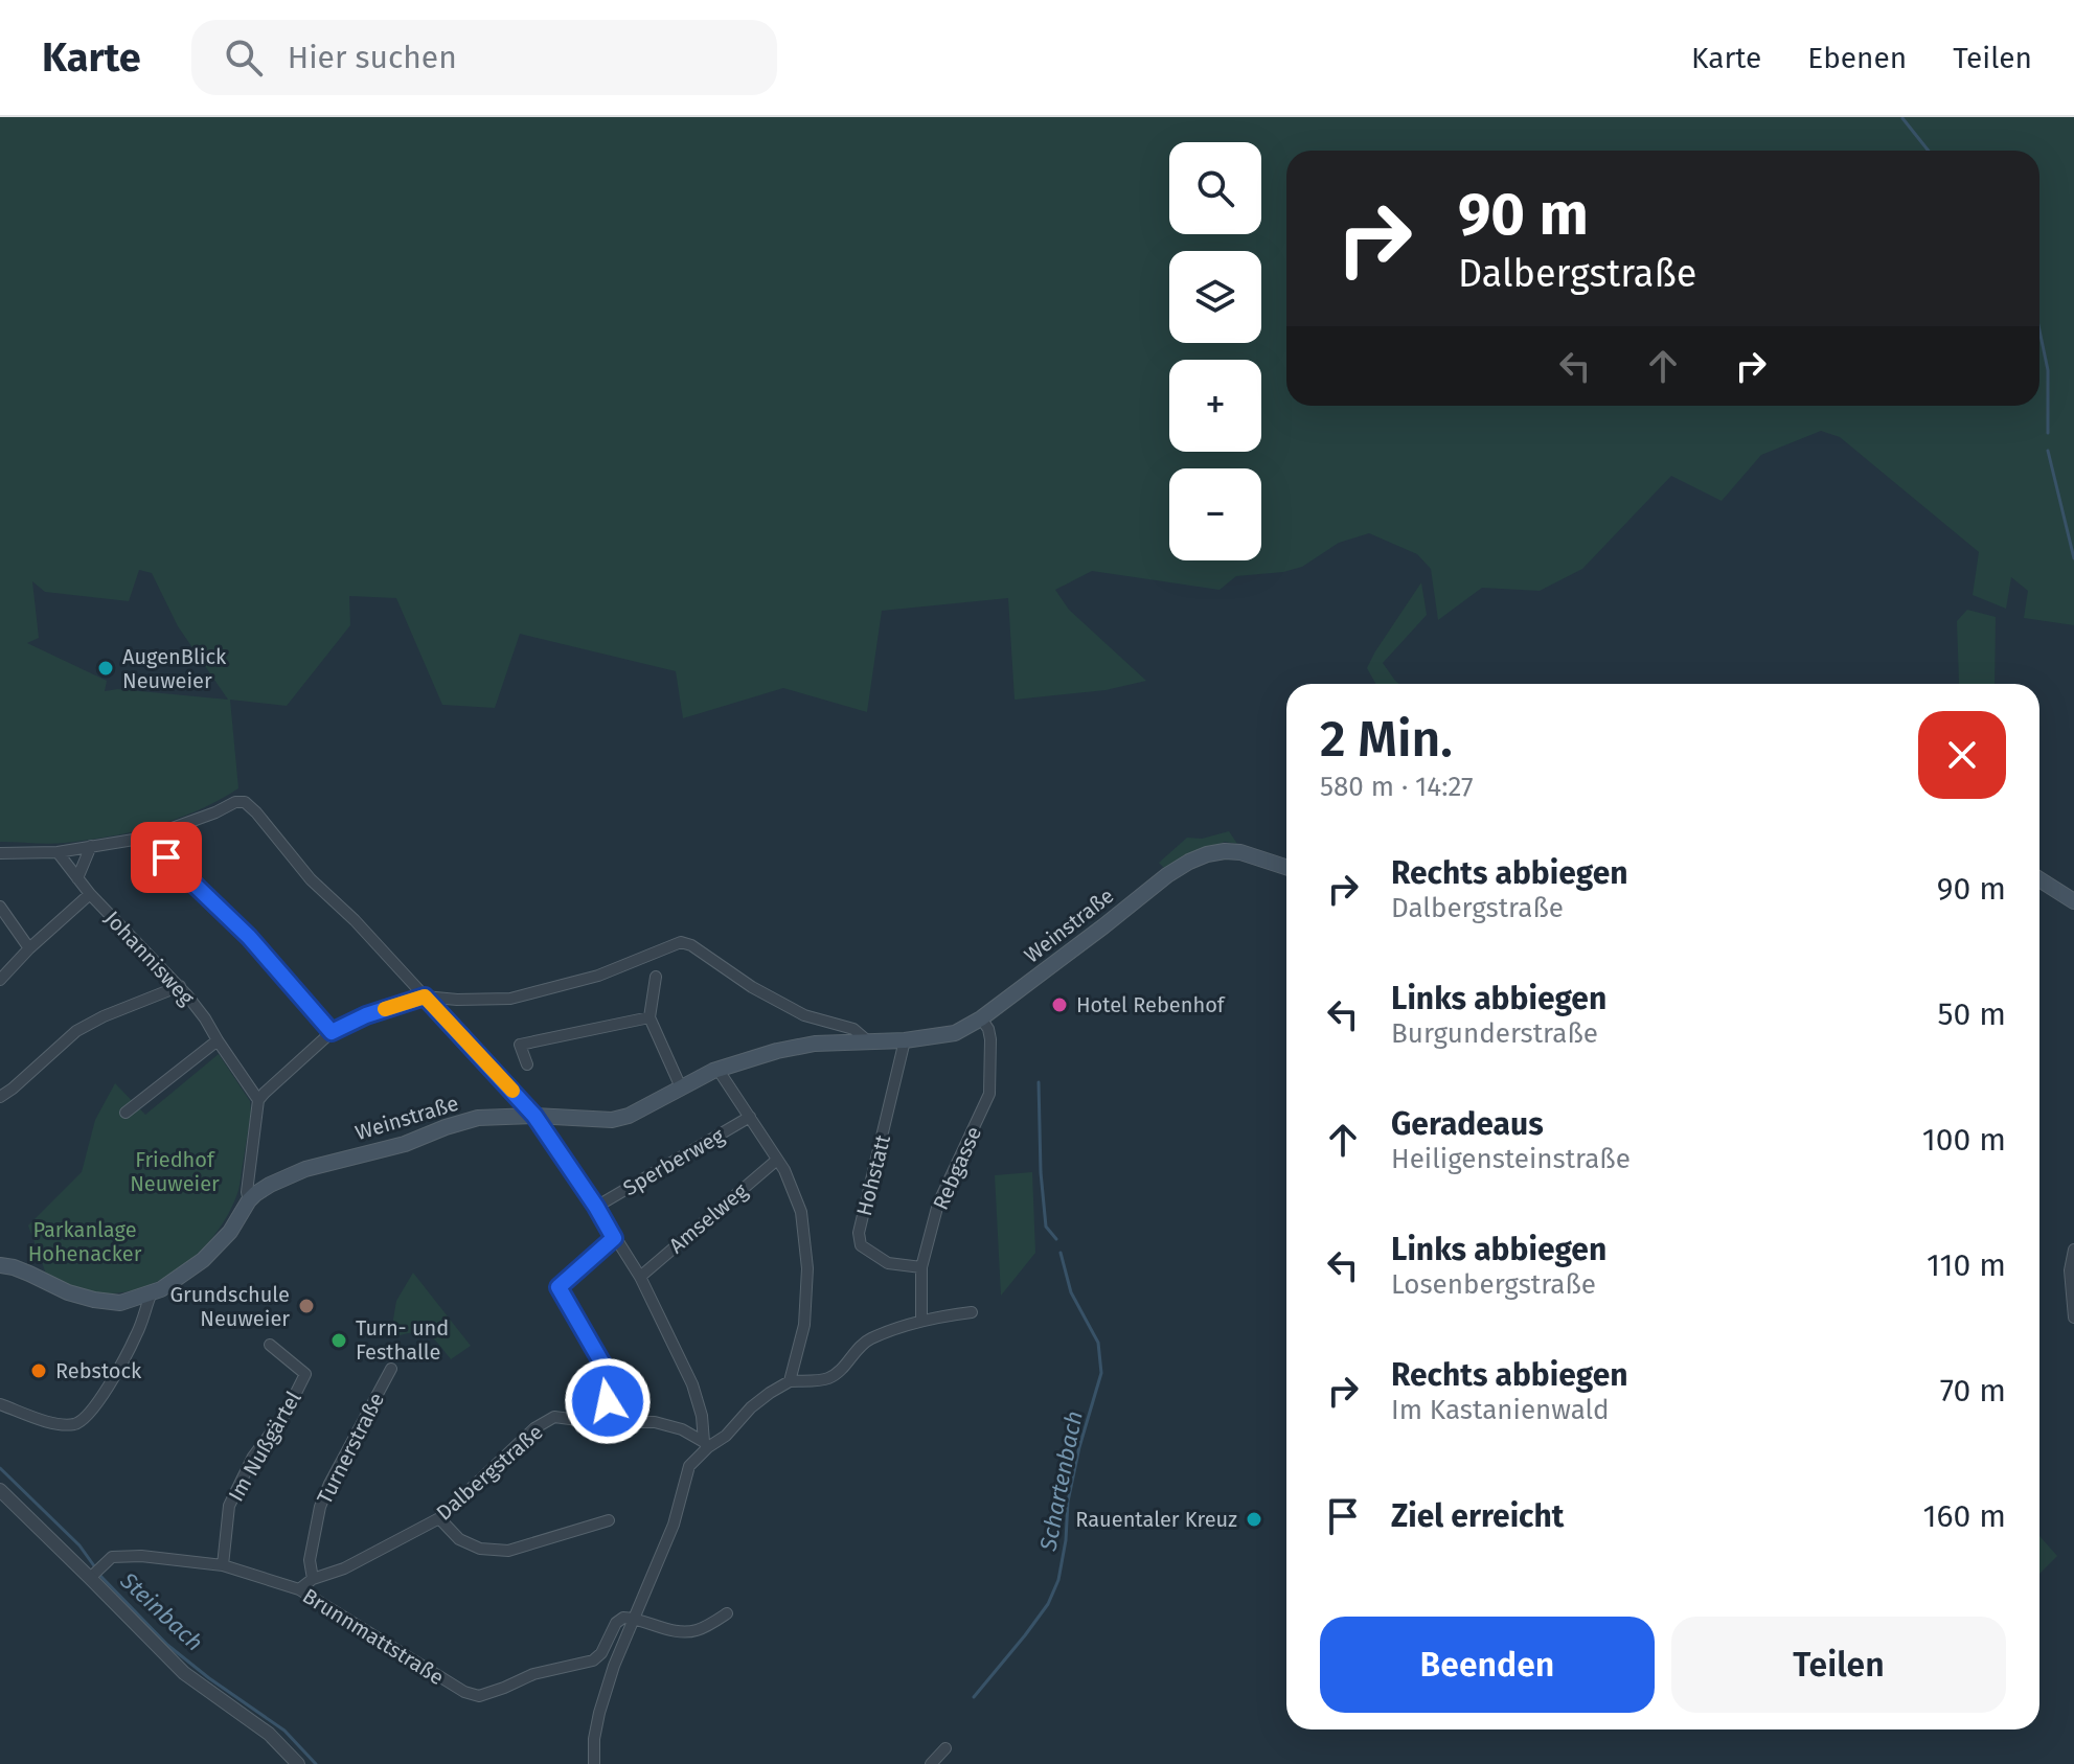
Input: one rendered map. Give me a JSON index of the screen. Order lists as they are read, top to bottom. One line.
{"streets":{"main road":["Weinstraße"],"street":["Johannisweg","Sperberweg","Rebgasse","Hohstatt","Amselweg","Im Nußgärtel","Turnerstraße","Dalbergstraße","Brunnmattstraße"]},"crossings":[["Weinstraße","Rebgasse"],["Weinstraße","Hohstatt"],["Rebgasse","Hohstatt"],["Im Nußgärtel","Brunnmattstraße"],["Turnerstraße","Dalbergstraße"],["Dalbergstraße","Brunnmattstraße"]],"water":["Schartenbach","Steinbach"],"parks":["Friedhof Neuweier","Parkanlage Hohenacker"],"places":["AugenBlick Neuweier","Hotel Rebenhof","Grundschule Neuweier","Turn- und Festhalle","Rebstock","Rauentaler Kreuz"],"page":{"header":"Karte","search":"Hier suchen","nav":["Karte","Ebenen","Teilen"],"map_buttons":["+","−"],"turn":["90 m","Dalbergstraße"],"heading":["2 Min.","580 m · 14:27"],"list":[{"name":"Rechts abbiegen","note":"Dalbergstraße","value":"90 m"},{"name":"Links abbiegen","note":"Burgunderstraße","value":"50 m"},{"name":"Geradeaus","note":"Heiligensteinstraße","value":"100 m"},{"name":"Links abbiegen","note":"Losenbergstraße","value":"110 m"},{"name":"Rechts abbiegen","note":"Im Kastanienwald","value":"70 m"},{"name":"Ziel erreicht","value":"160 m"}],"buttons":["Beenden","Teilen"]}}
